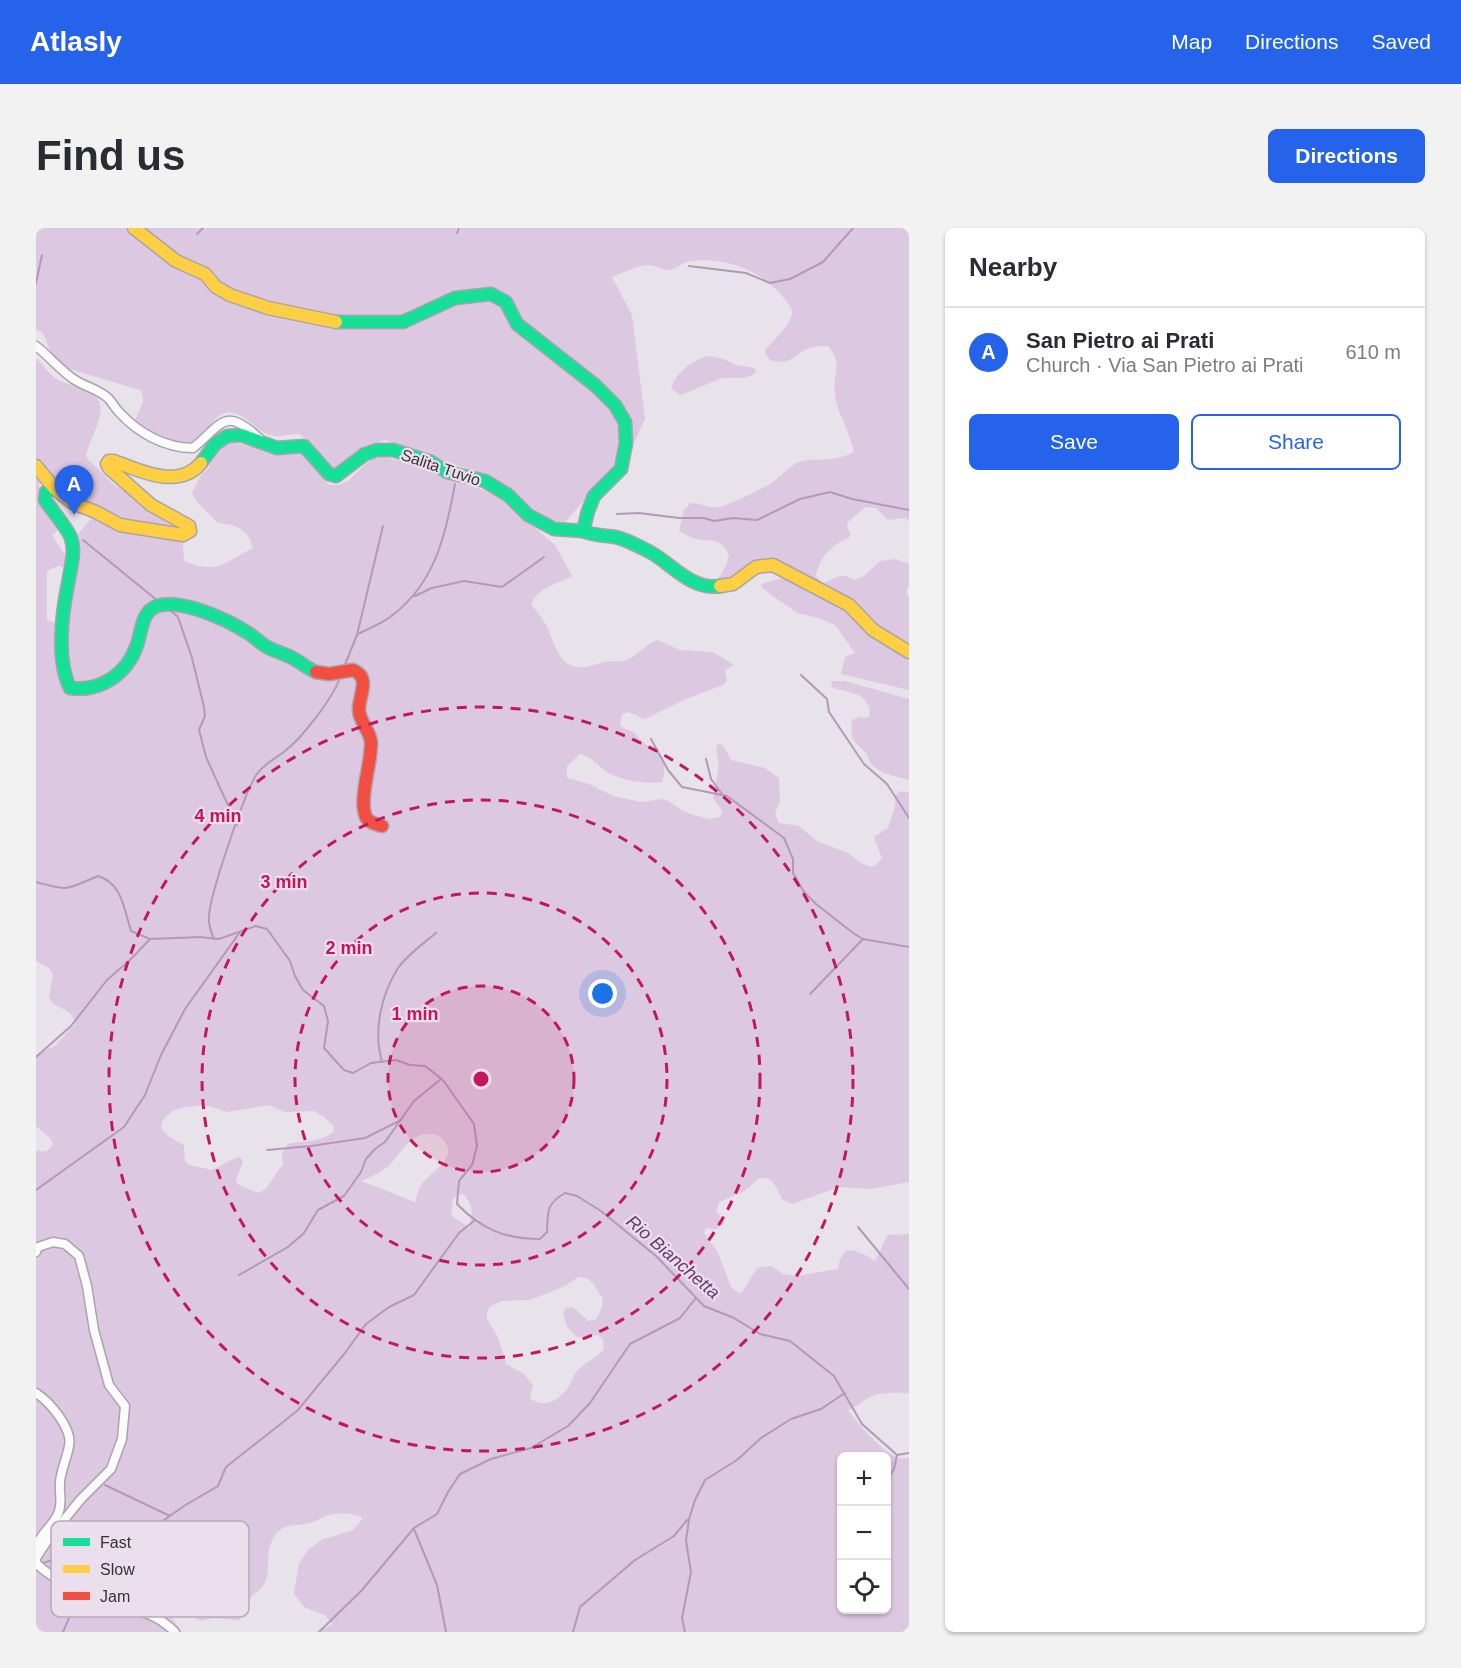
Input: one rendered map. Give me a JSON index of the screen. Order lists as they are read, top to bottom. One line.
{"streets":{"street":["Salita Tuvio"]},"water":["Rio Bianchetta"],"legend":["Fast","Slow","Jam"],"page":{"header":"Atlasly","nav":["Map","Directions","Saved"],"buttons":["Directions",["Save","Share"]],"title":"Find us","heading":"Nearby","list":[{"mark":"A","name":"San Pietro ai Prati","note":"Church · Via San Pietro ai Prati","value":"610 m"}],"pins":"A","map_buttons":["+","−"]},"rings":["4 min","3 min","2 min","1 min"]}
